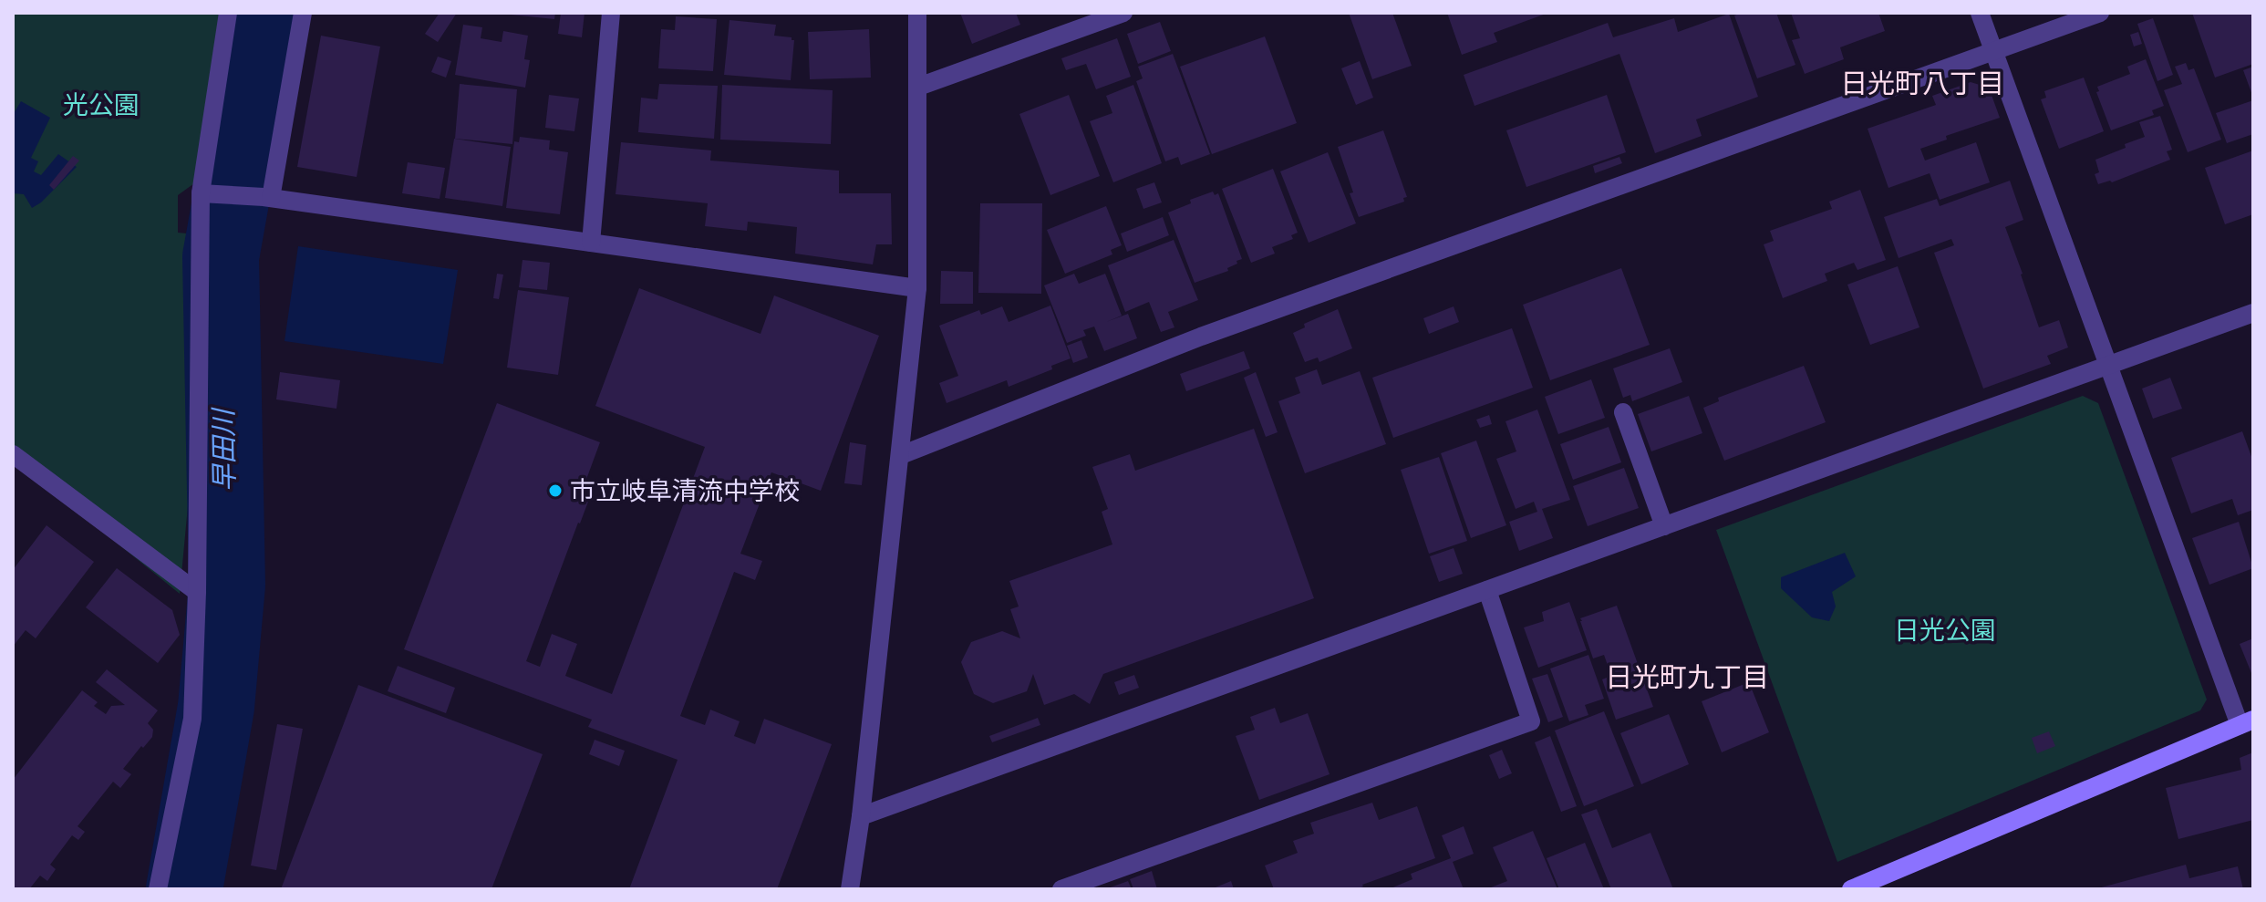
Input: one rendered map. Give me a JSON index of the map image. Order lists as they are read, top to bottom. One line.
{"districts":["日光町八丁目","日光町九丁目"],"water":["早田川"],"parks":["光公園","日光公園"],"places":["市立岐阜清流中学校"]}
